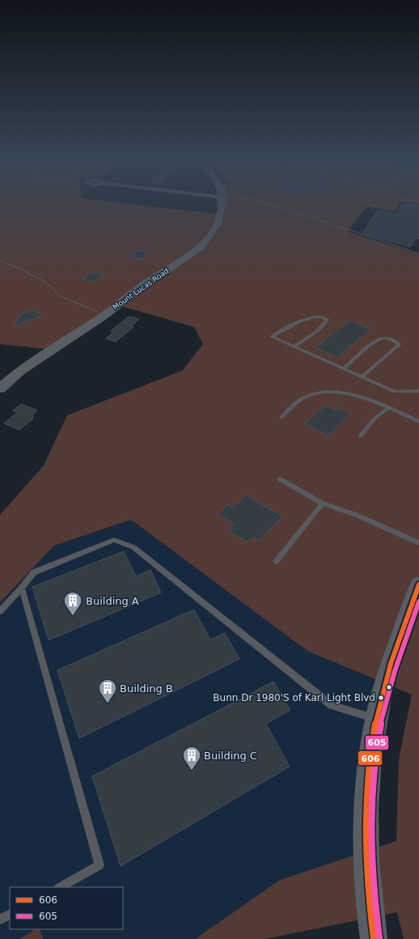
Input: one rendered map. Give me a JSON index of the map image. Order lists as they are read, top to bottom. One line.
{"streets":{"street":["Mount Lucas Road"]},"places":{"building":["Building A","Building B","Building C"],"other":["Bunn Dr 1980'S of Karl Light Blvd"]},"lines":["transit line 606","transit line 605"],"legend":["606","605"]}
